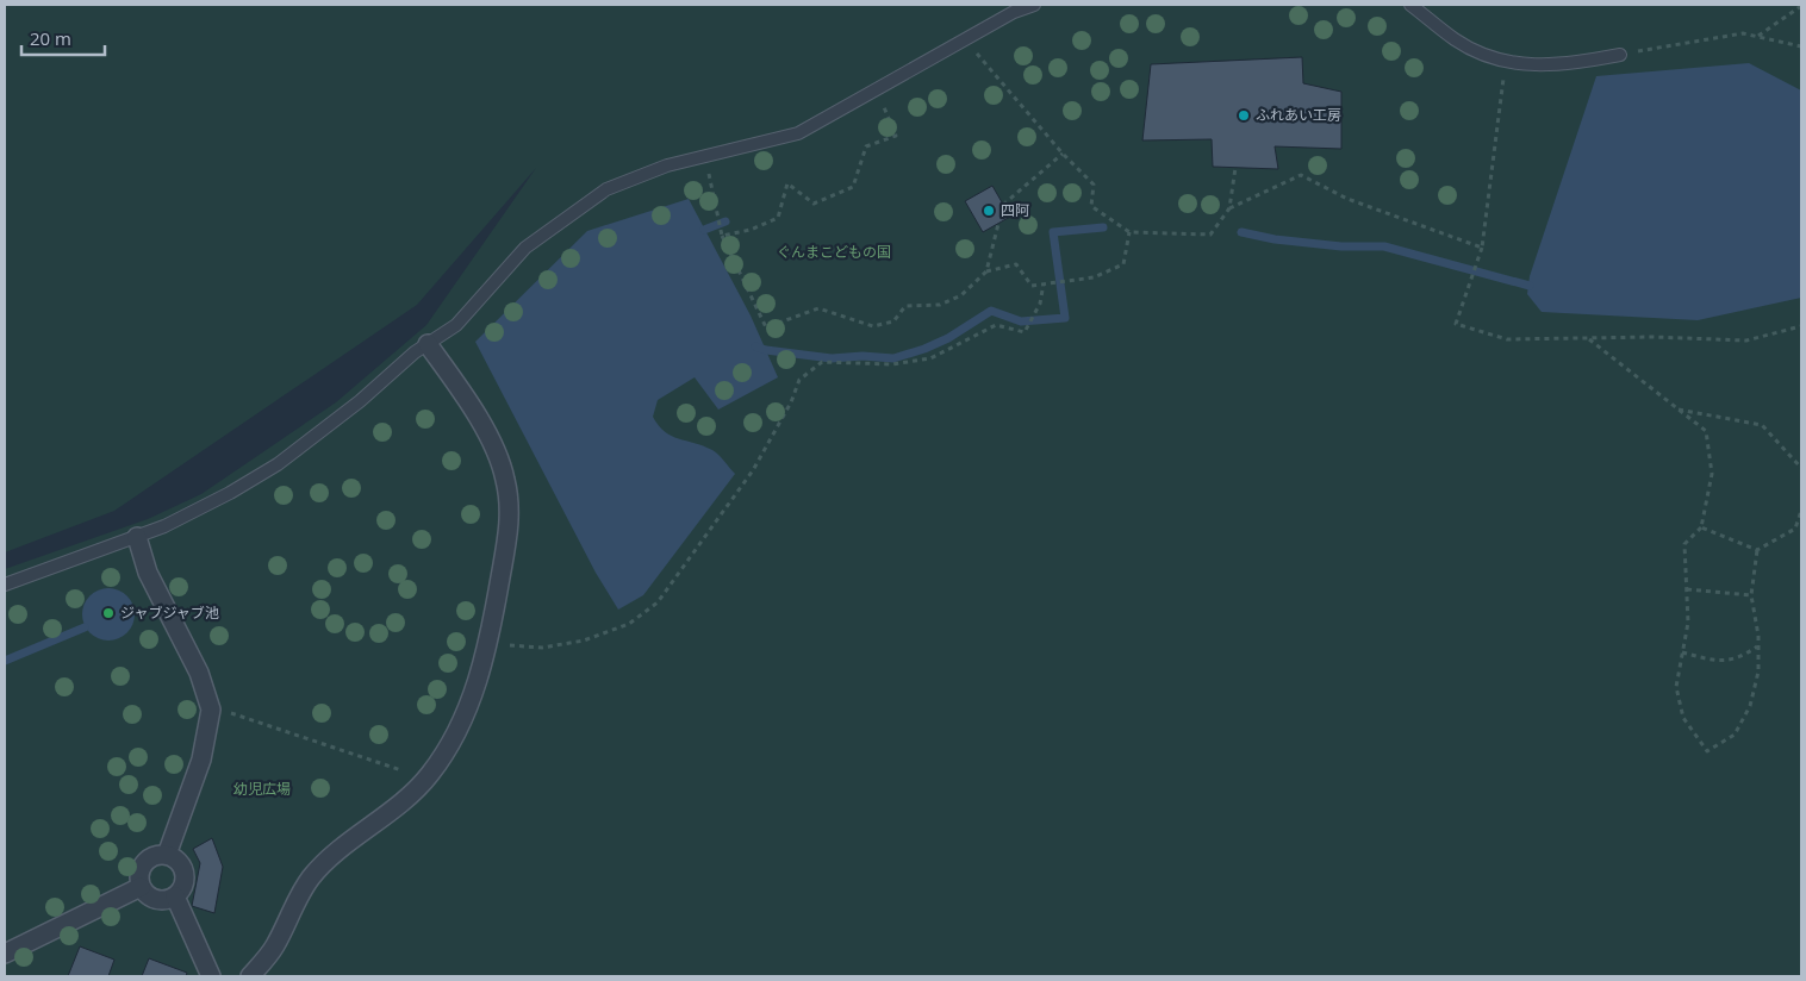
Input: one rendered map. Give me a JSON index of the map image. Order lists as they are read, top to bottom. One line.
{"parks":["ぐんまこどもの国","幼児広場"],"places":["ふれあい工房","四阿","ジャブジャブ池"],"scale_bar":"20 m"}
